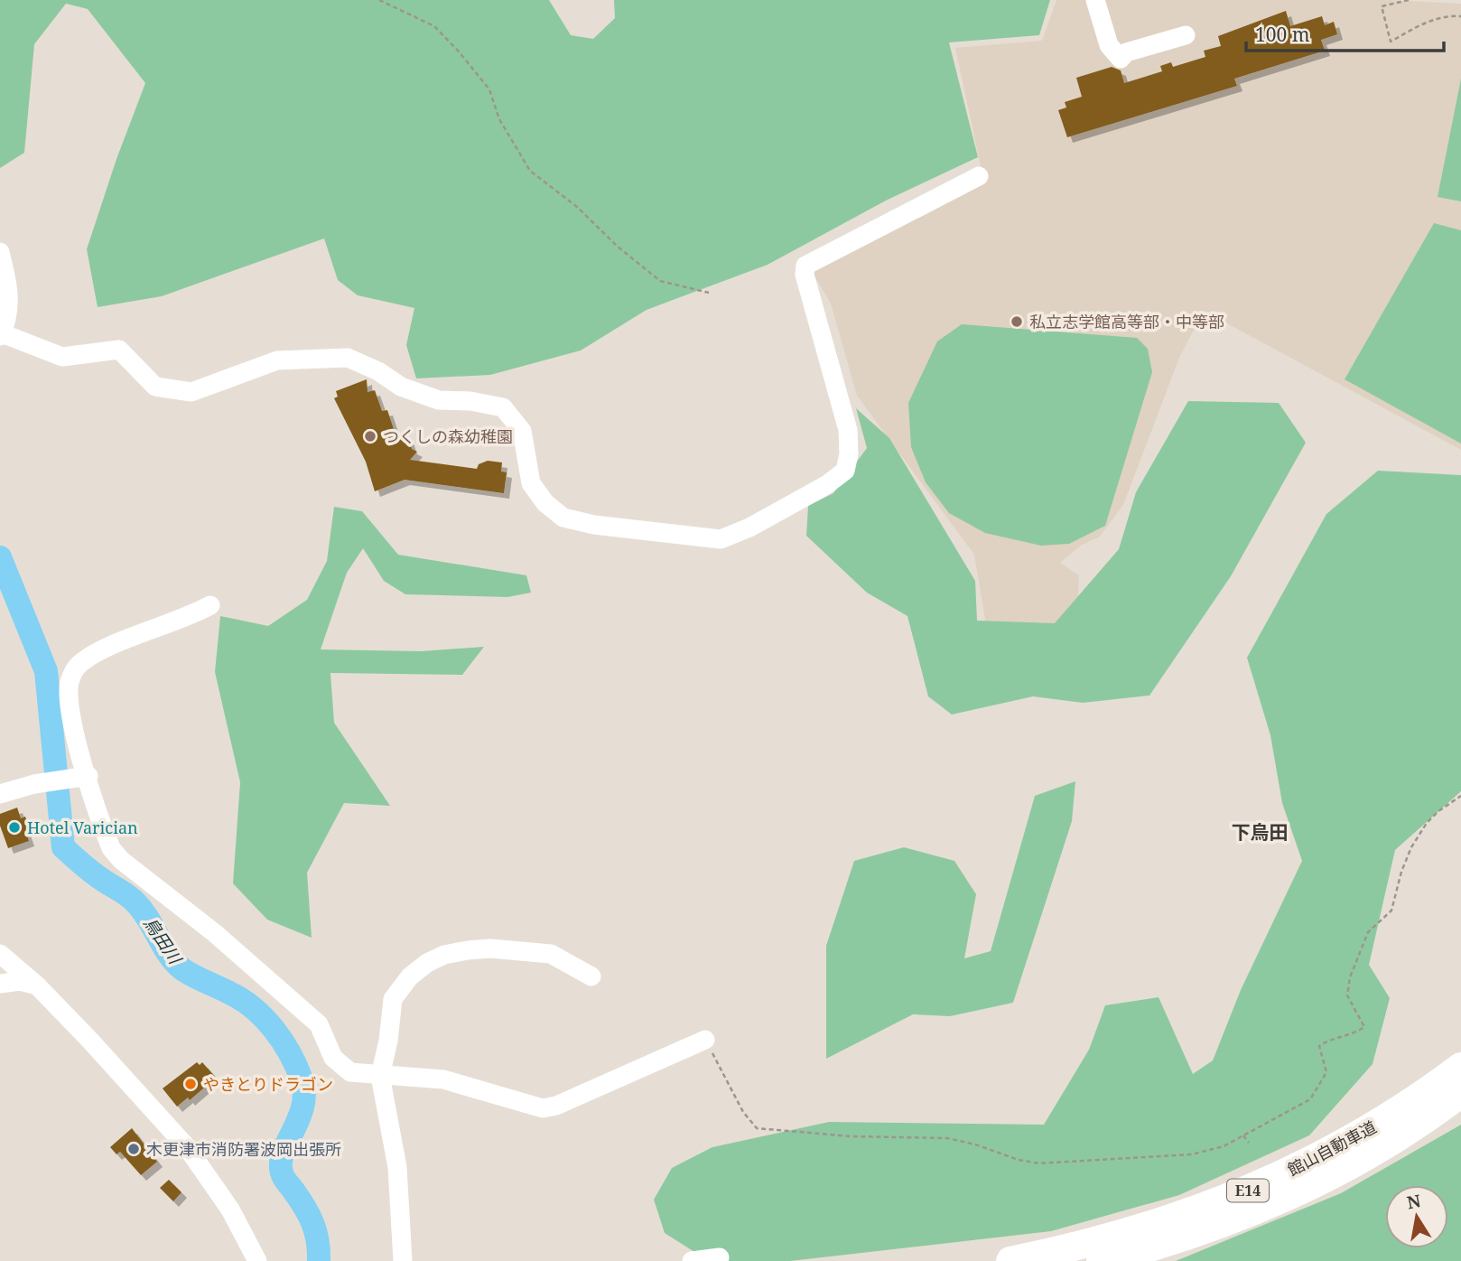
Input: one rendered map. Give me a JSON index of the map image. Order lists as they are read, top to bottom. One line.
{"streets":{"highway":["館山自動車道","E14"]},"districts":["下烏田"],"water":["鳥田川"],"places":["私立志学館高等部・中等部","つくしの森幼稚園","Hotel Varician","やきとりドラゴン","木更津市消防署波岡出張所"],"scale_bar":"100 m","north":"top"}
